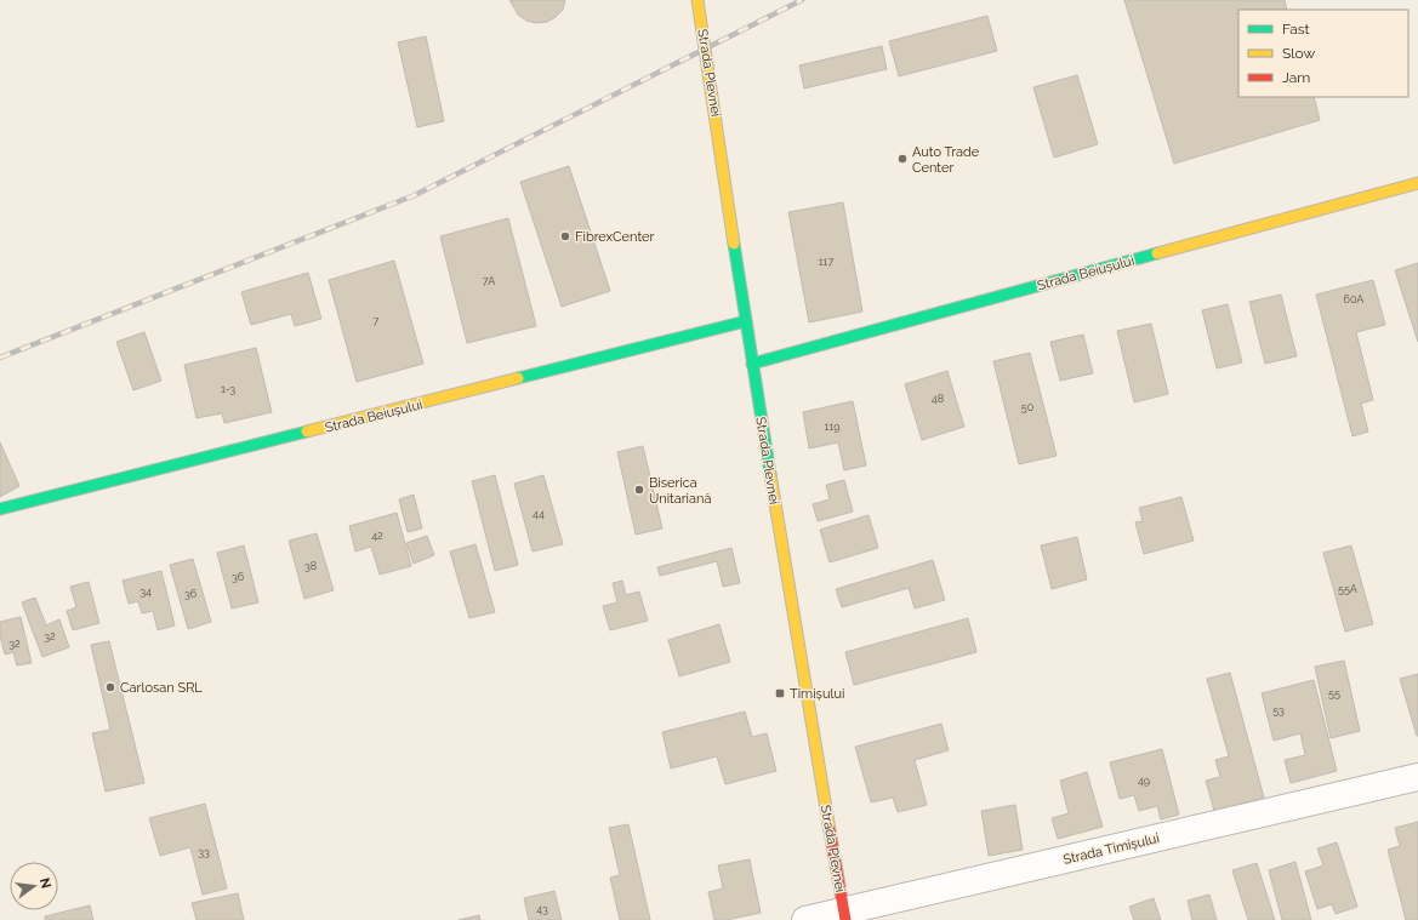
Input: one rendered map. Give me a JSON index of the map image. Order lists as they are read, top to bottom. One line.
{"streets":{"street":["Strada Plevnei","Strada Beiușului","Strada Timișului"]},"crossings":[["Strada Plevnei","Strada Beiușului"],["Strada Plevnei","Strada Timișului"]],"places":{"other":["Auto Trade Center","FibrexCenter","Biserica Unitariană","Carlosan SRL"],"transit":["Timișului"]},"house_numbers":["117","7A","60A","7","1-3","48","50","119","44","42","38","36","55A","34","36","32","32","55","53","49","33","43"],"legend":["Fast","Slow","Jam"],"north":"right"}
